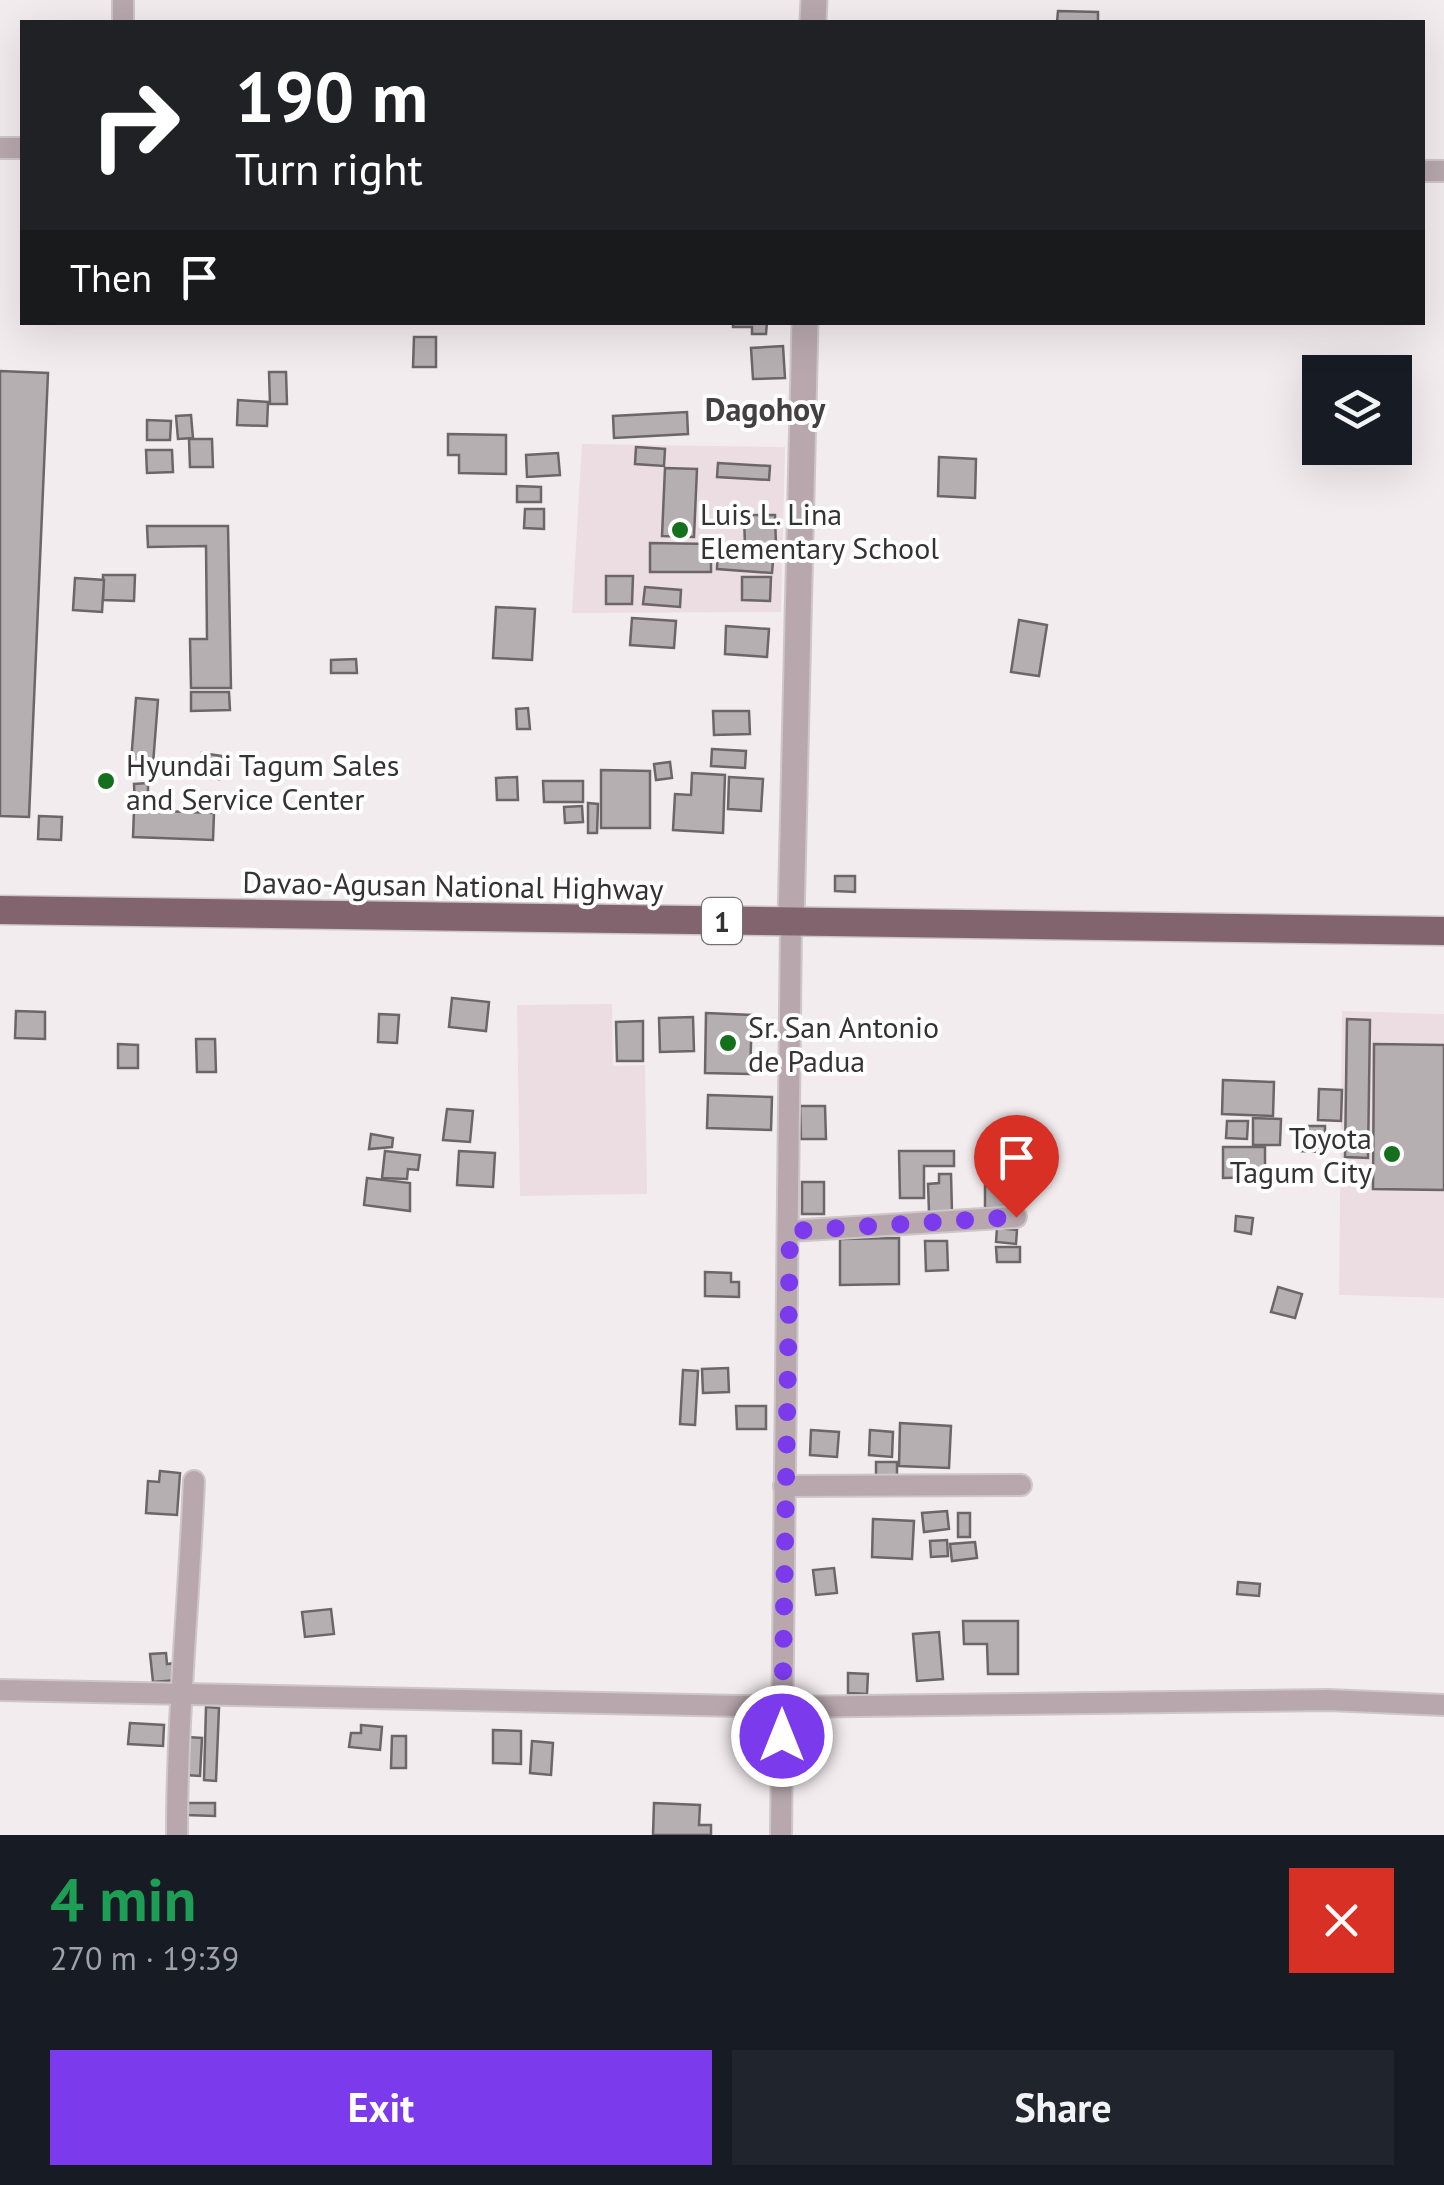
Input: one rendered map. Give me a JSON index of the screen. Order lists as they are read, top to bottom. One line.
{"streets":{"highway":["Davao-Agusan National Highway","1"]},"districts":["Dagohoy"],"places":["Luis L. Lina Elementary School","Hyundai Tagum Sales and Service Center","Sr. San Antonio de Padua","Toyota Tagum City"],"page":{"turn":["190 m","Turn right"],"then":"Then","heading":["4 min","270 m · 19:39"],"buttons":["Exit","Share"]}}
